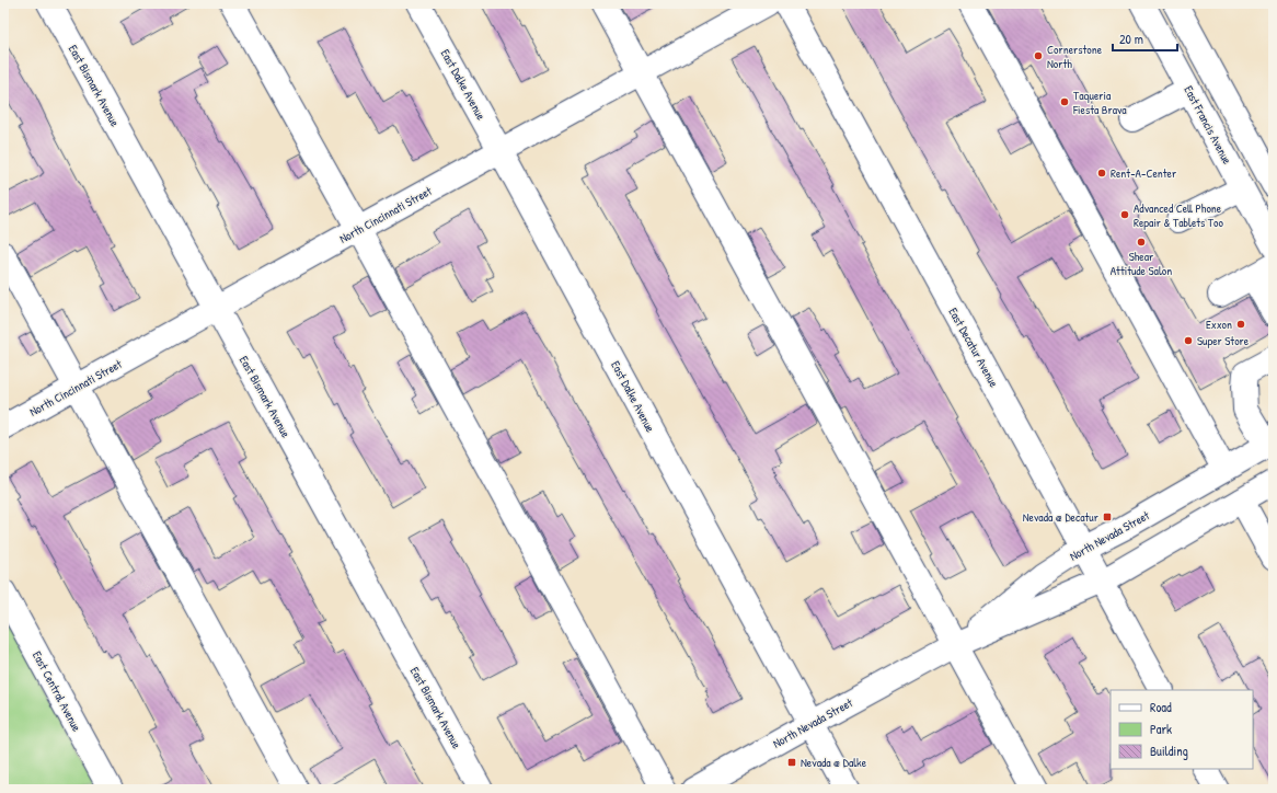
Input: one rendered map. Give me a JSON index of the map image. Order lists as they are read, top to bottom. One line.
{"streets":{"street":["East Dalke Avenue","East Bismark Avenue","East Francis Avenue","North Cincinnati Street","East Decatur Avenue","North Nevada Street","East Central Avenue"]},"crossings":[["East Dalke Avenue","North Cincinnati Street"],["East Dalke Avenue","North Nevada Street"],["East Bismark Avenue","North Cincinnati Street"],["East Decatur Avenue","North Nevada Street"]],"places":{"other":["Cornerstone North","Taqueria Fiesta Brava","Rent-A-Center","Advanced Cell Phone Repair & Tablets Too","Shear Attitude Salon","Exxon","Super Store"],"transit":["Nevada @ Decatur","Nevada @ Dalke"]},"legend":["Road","Park","Building"],"scale_bar":"20 m"}
